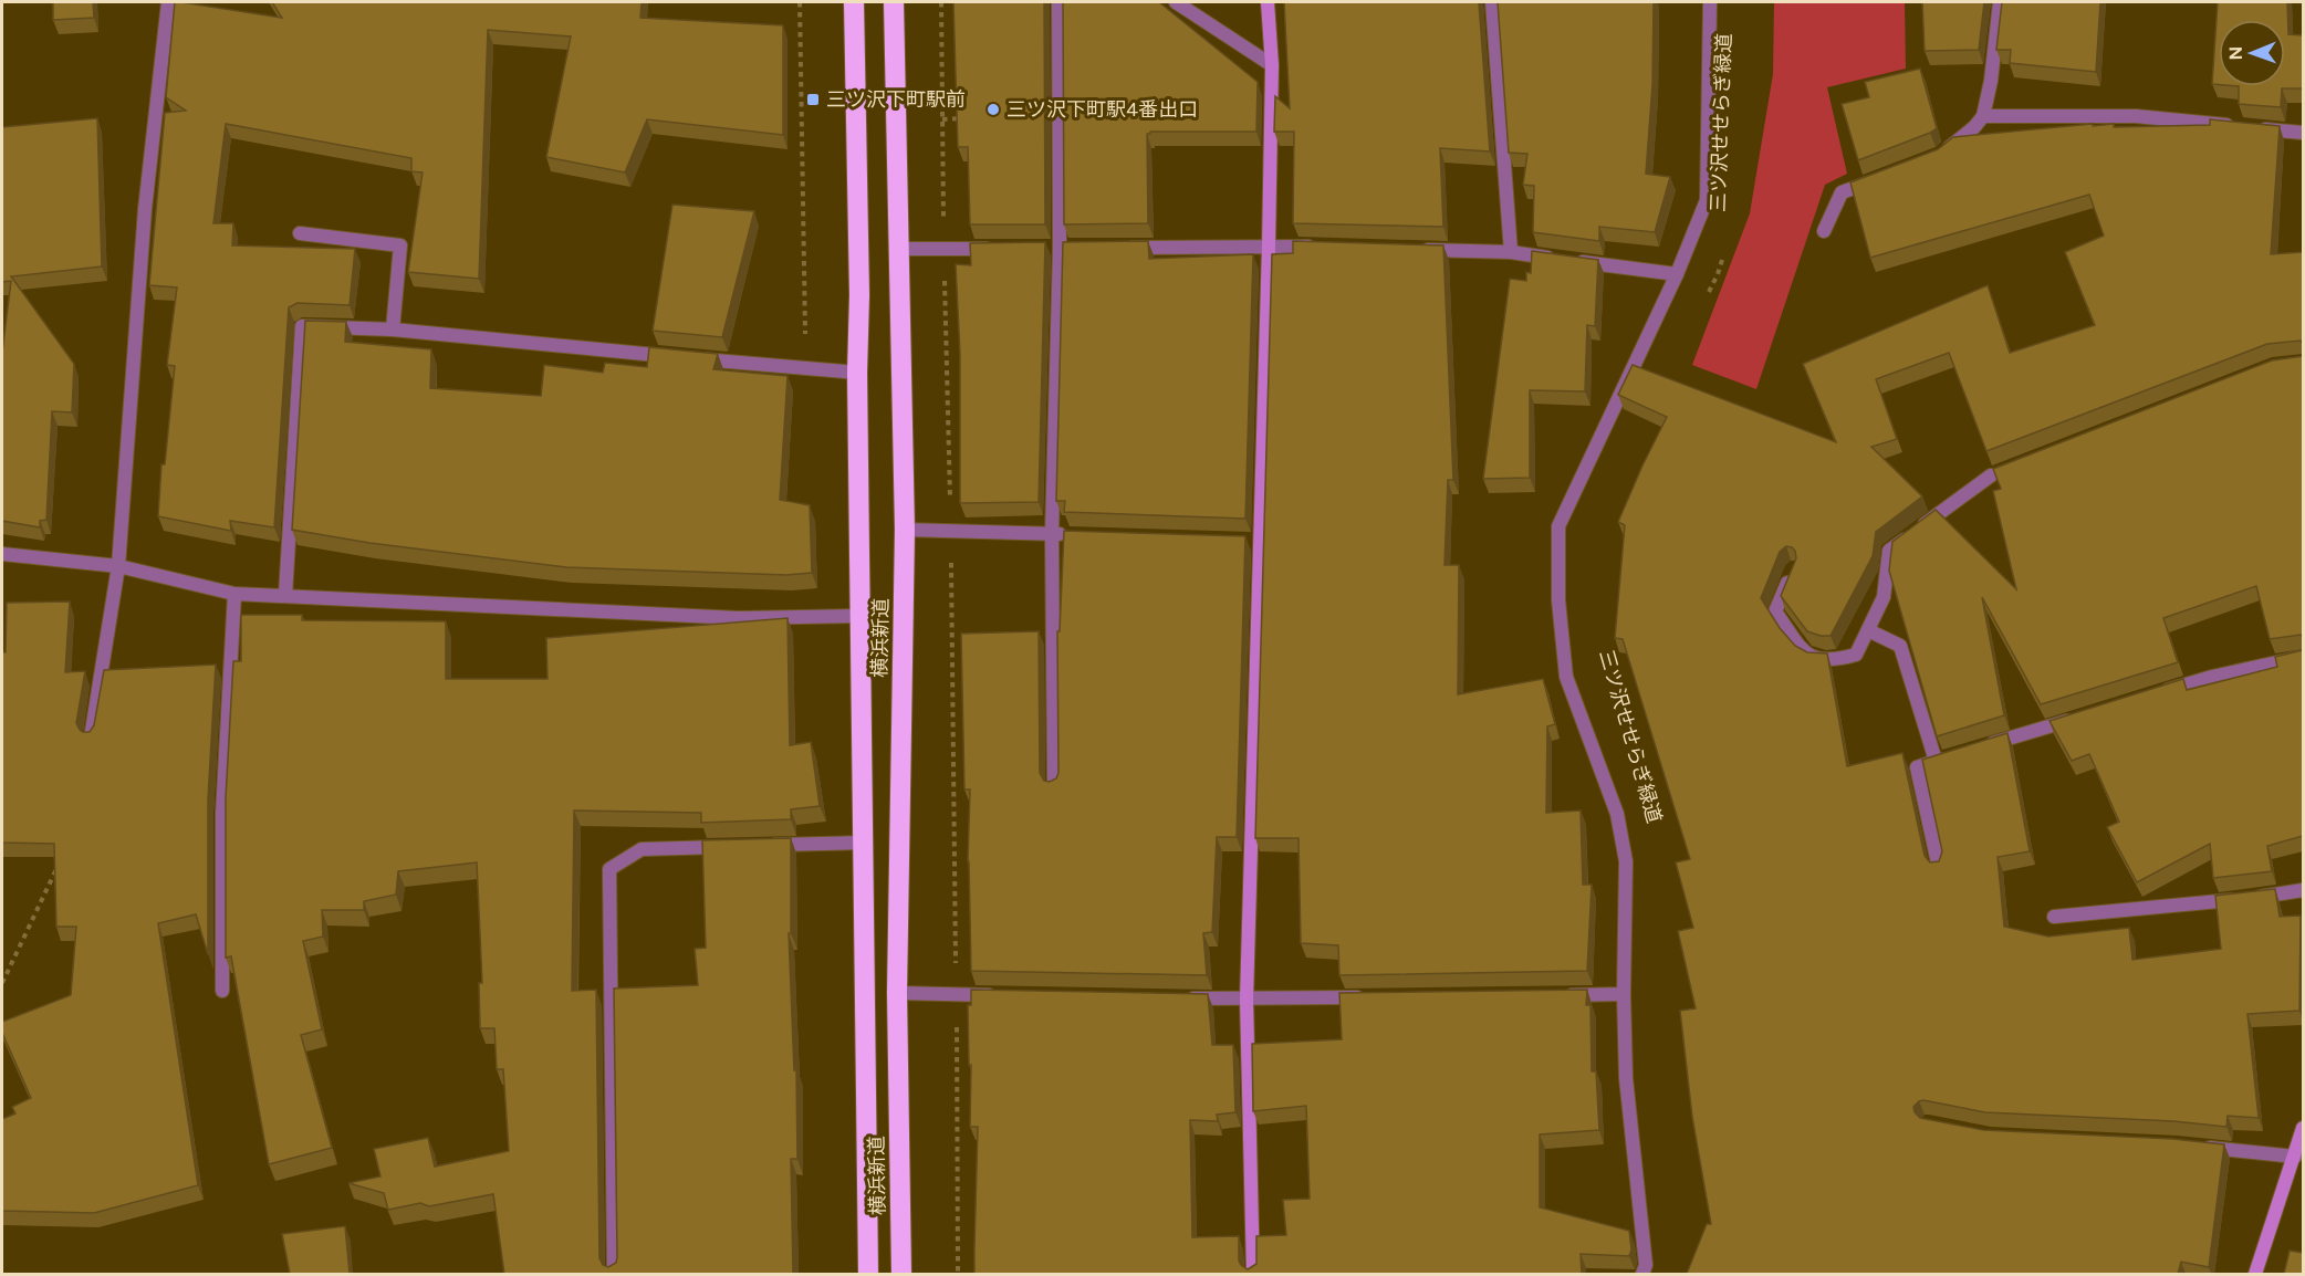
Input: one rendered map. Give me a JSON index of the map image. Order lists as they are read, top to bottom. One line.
{"streets":{"highway":["横浜新道"]},"places":{"transit":["三ツ沢下町駅前"],"other":["三ツ沢下町駅4番出口"]},"north":"left"}
